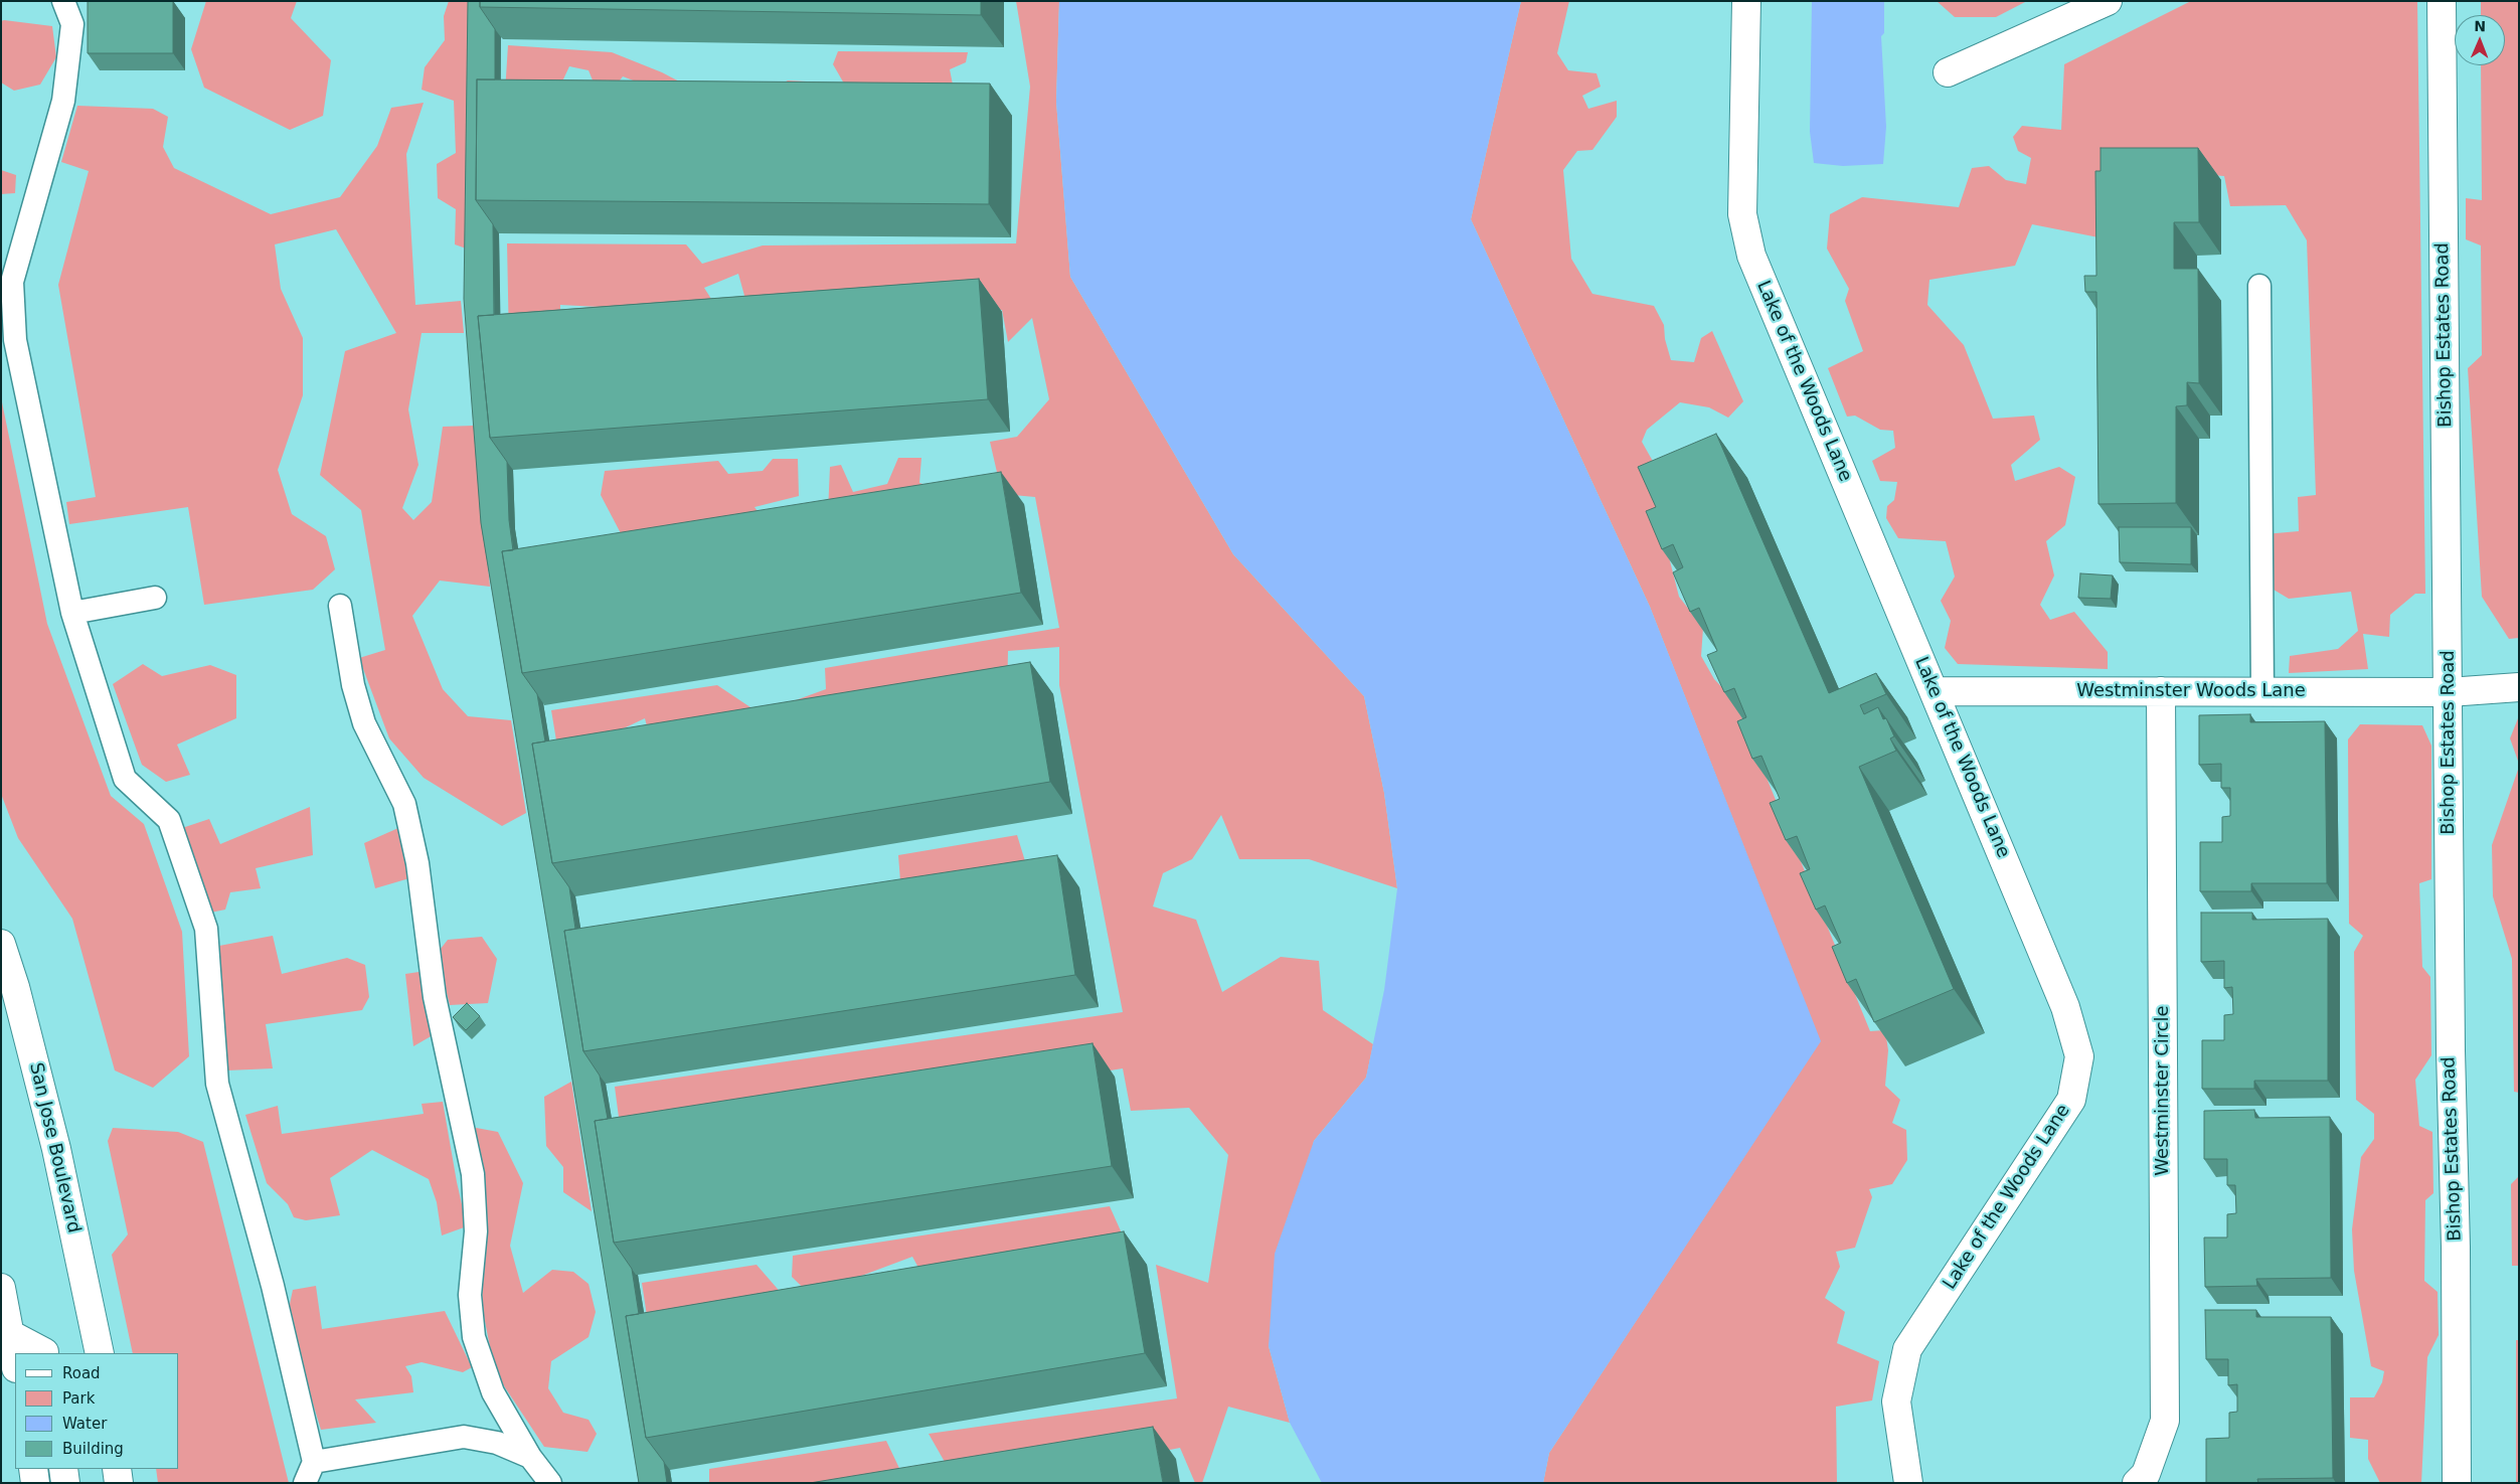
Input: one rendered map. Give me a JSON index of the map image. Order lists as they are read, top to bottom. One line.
{"streets":{"street":["Bishop Estates Road","Lake of the Woods Lane","Westminster Woods Lane","Westminster Circle","San Jose Boulevard"]},"crossings":[["Bishop Estates Road","Westminster Woods Lane"],["Lake of the Woods Lane","Westminster Woods Lane"],["Westminster Woods Lane","Westminster Circle"]],"legend":["Road","Park","Water","Building"],"north":"top"}
